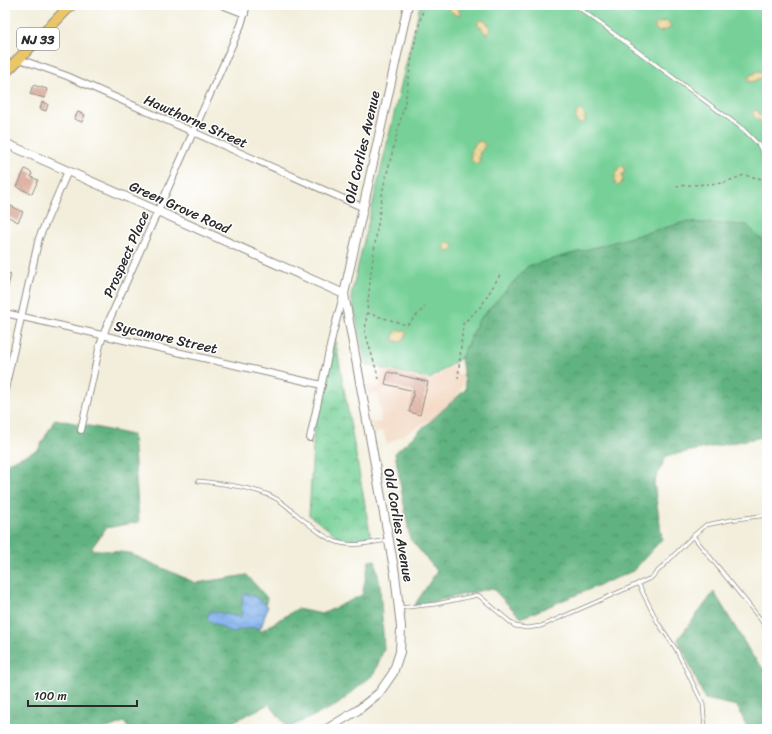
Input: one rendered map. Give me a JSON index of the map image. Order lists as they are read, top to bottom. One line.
{"streets":{"highway":["NJ 33"],"street":["Hawthorne Street","Old Corlies Avenue","Green Grove Road","Prospect Place","Sycamore Street"]},"crossings":[["NJ 33","Hawthorne Street"],["Hawthorne Street","Old Corlies Avenue"],["Hawthorne Street","Prospect Place"],["Old Corlies Avenue","Green Grove Road"],["Old Corlies Avenue","Sycamore Street"],["Green Grove Road","Prospect Place"],["Prospect Place","Sycamore Street"]],"scale_bar":"100 m"}
